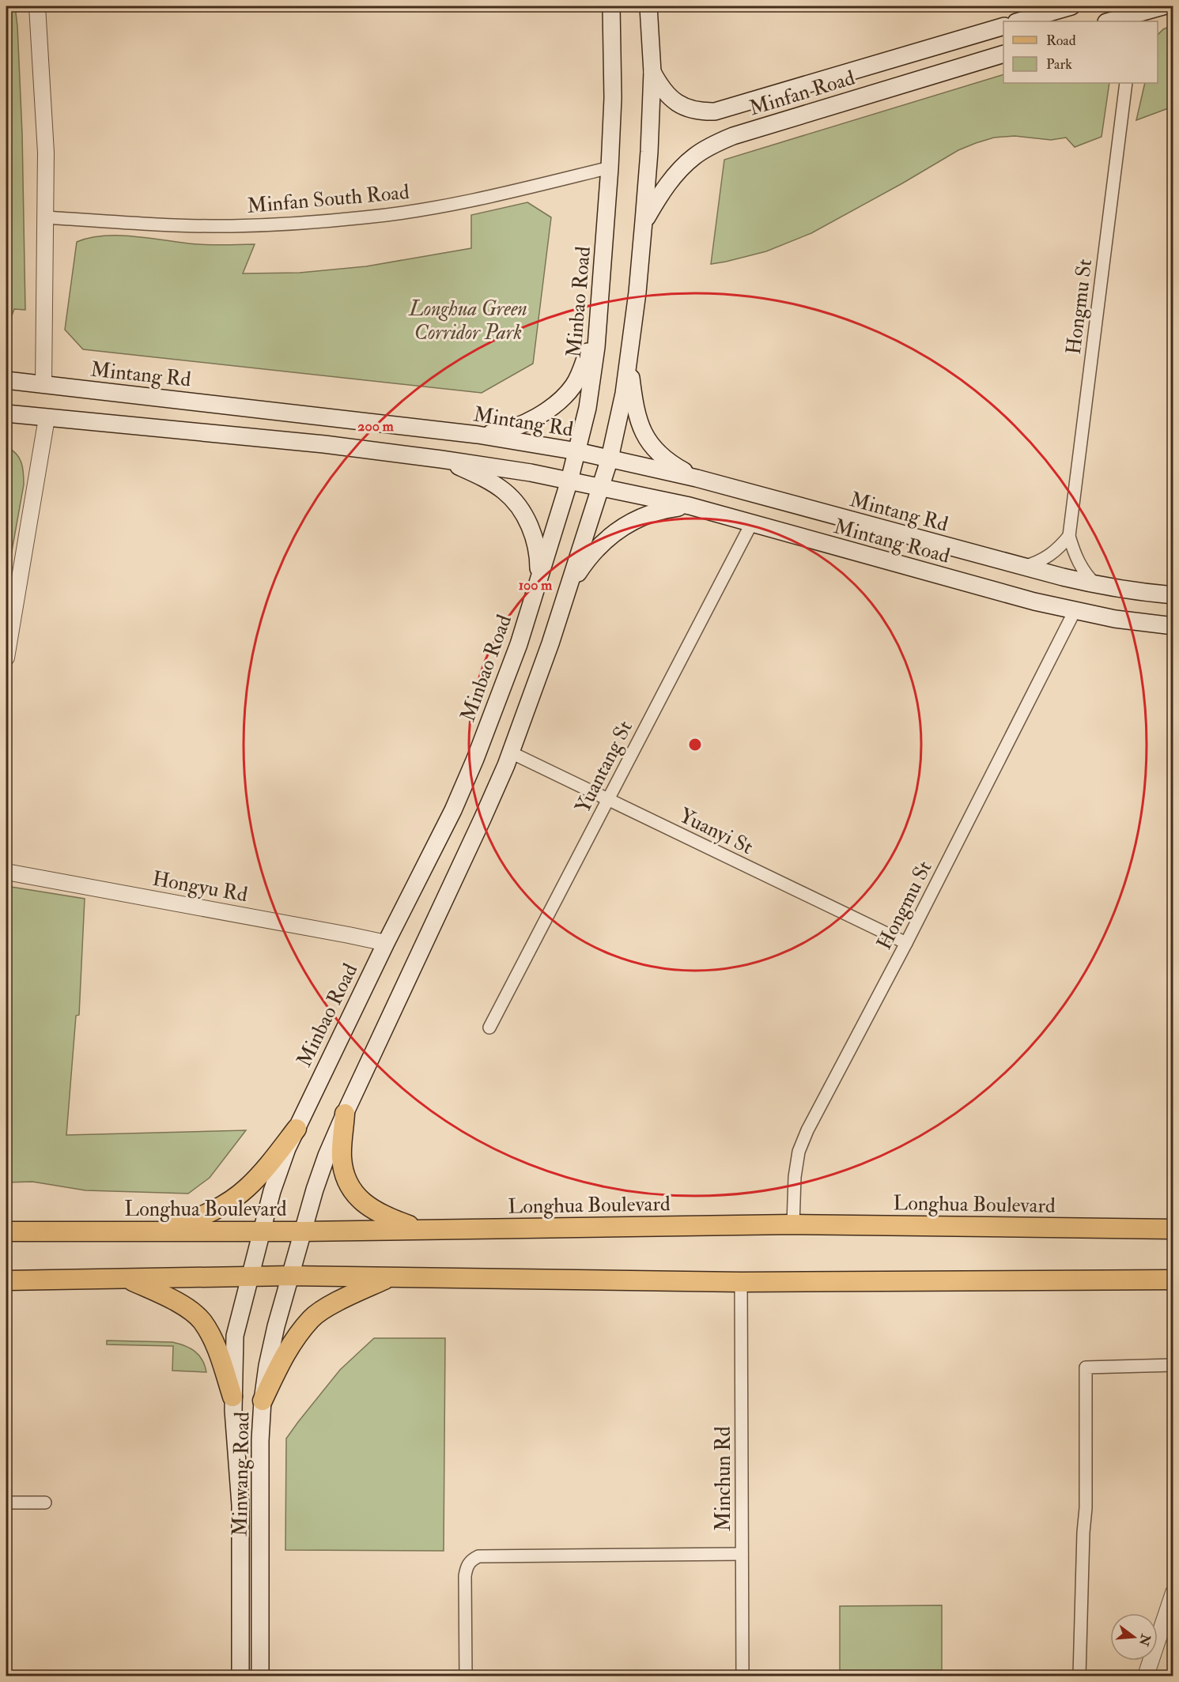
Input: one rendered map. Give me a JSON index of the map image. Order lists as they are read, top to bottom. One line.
{"streets":{"main road":["Minfan Road","Minbao Road","Mintang Rd","Mintang Road","Longhua Boulevard","Minwang Road"],"street":["Minfan South Road","Hongmu St","Yuantang St","Yuanyi St","Hongyu Rd","Minchun Rd"]},"crossings":[["Minfan South Road","Minbao Road"],["Minbao Road","Mintang Rd"],["Minbao Road","Hongyu Rd"],["Minbao Road","Longhua Boulevard"],["Minbao Road","Minwang Road"],["Hongmu St","Mintang Road"],["Hongmu St","Yuanyi St"],["Hongmu St","Longhua Boulevard"],["Mintang Road","Yuantang St"],["Yuantang St","Yuanyi St"]],"parks":["Longhua Green Corridor Park"],"legend":["Road","Park"],"north":"right","rings":["200 m","100 m"]}
